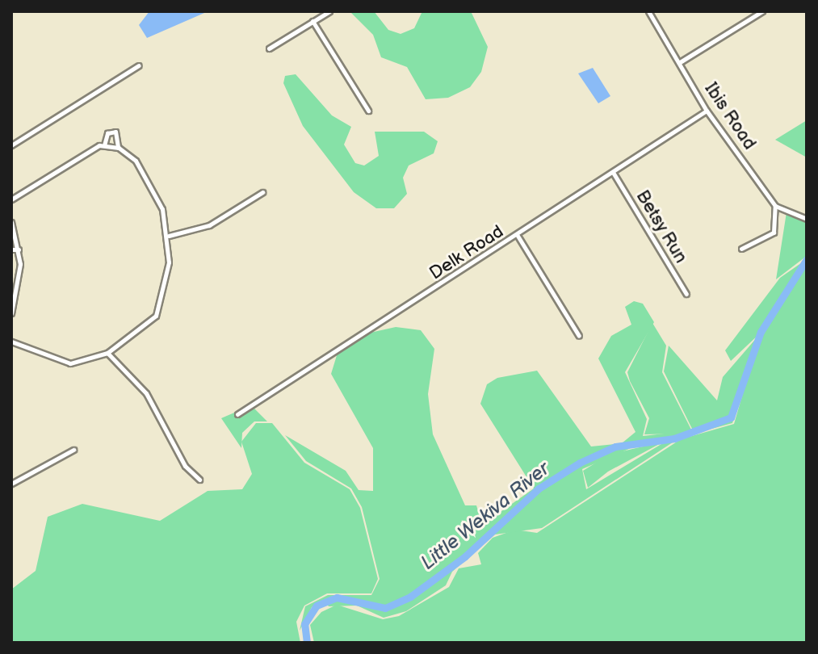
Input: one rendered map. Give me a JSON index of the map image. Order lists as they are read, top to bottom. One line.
{"streets":{"street":["Ibis Road","Betsy Run","Delk Road"]},"crossings":[["Ibis Road","Delk Road"],["Betsy Run","Delk Road"]],"water":["Little Wekiva River"]}
